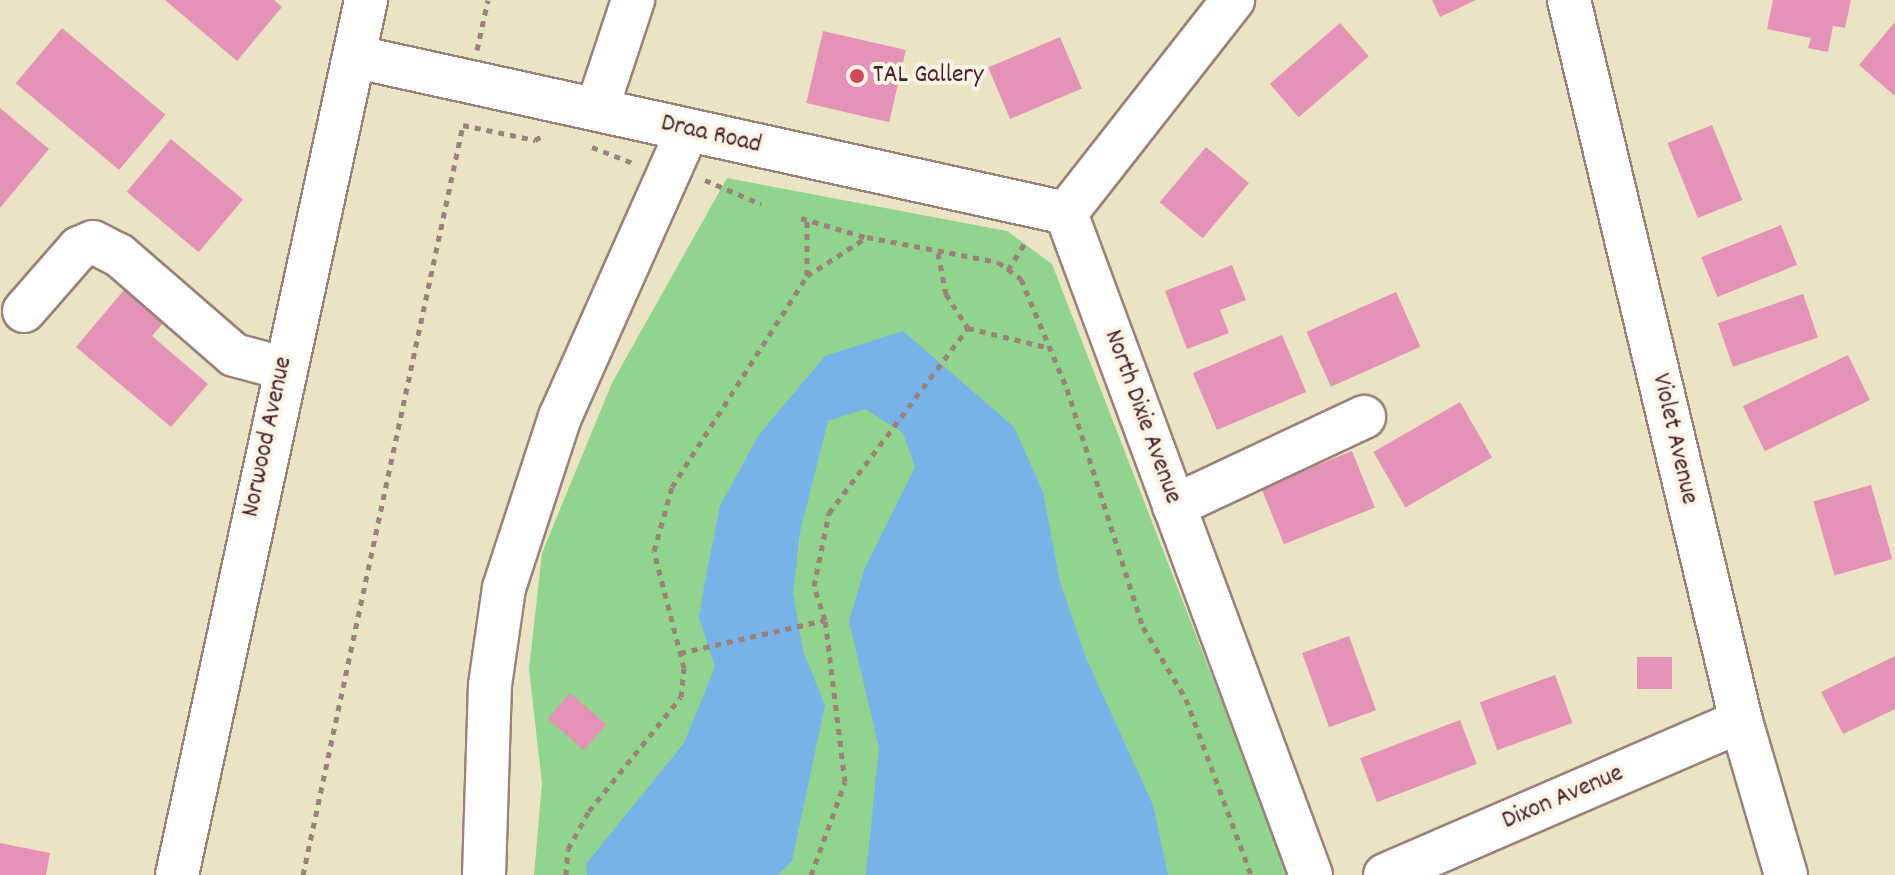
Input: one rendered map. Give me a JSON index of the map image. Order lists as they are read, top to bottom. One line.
{"streets":{"street":["Draa Road","North Dixie Avenue","Norwood Avenue","Violet Avenue","Dixon Avenue"]},"crossings":[["Draa Road","North Dixie Avenue"],["Draa Road","Norwood Avenue"],["Violet Avenue","Dixon Avenue"]],"places":["TAL Gallery"]}
